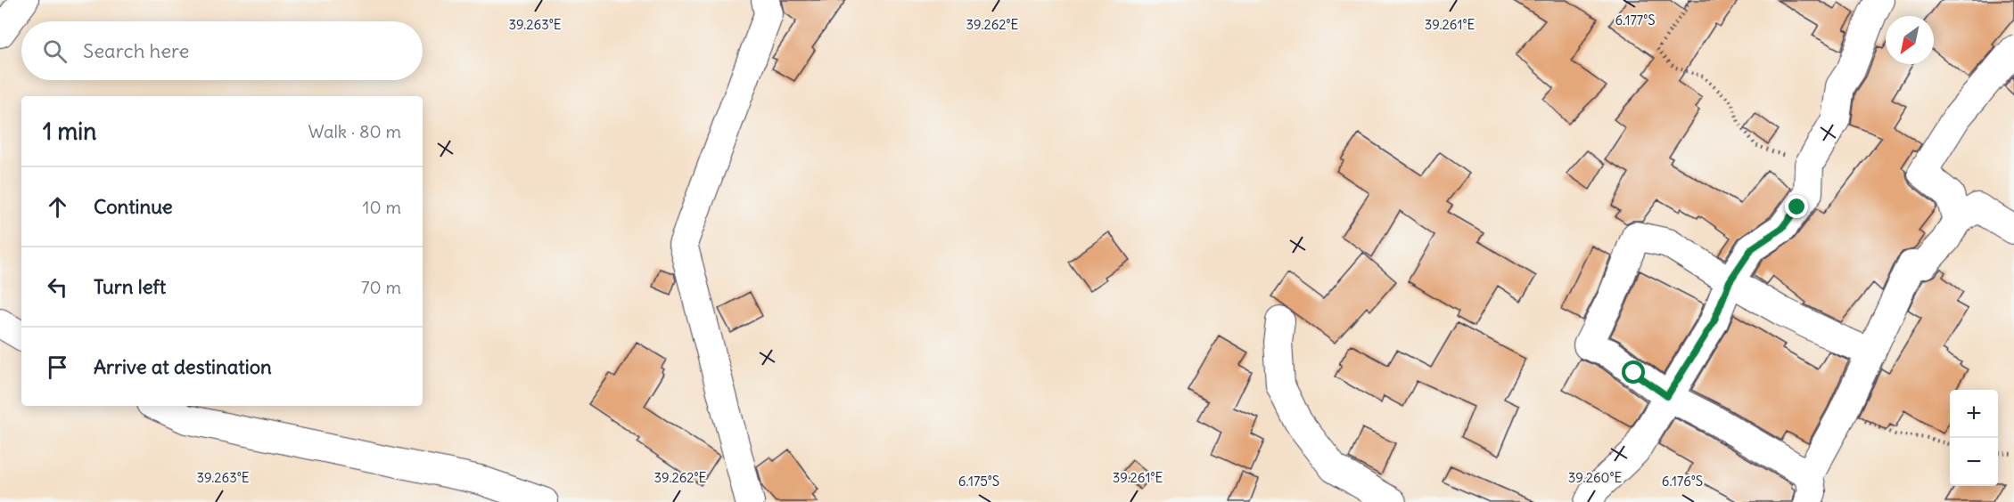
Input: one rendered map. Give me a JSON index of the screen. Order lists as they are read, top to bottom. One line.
{"north":"bottom left","page":{"search":"Search here","heading":["1 min","Walk · 80 m"],"list":[["Continue","10 m"],["Turn left","70 m"],"Arrive at destination"],"map_buttons":["+","−"]},"coordinates":["6.177°S","39.261°E","39.263°E","39.262°E","39.260°E","6.175°S","6.176°S"]}
